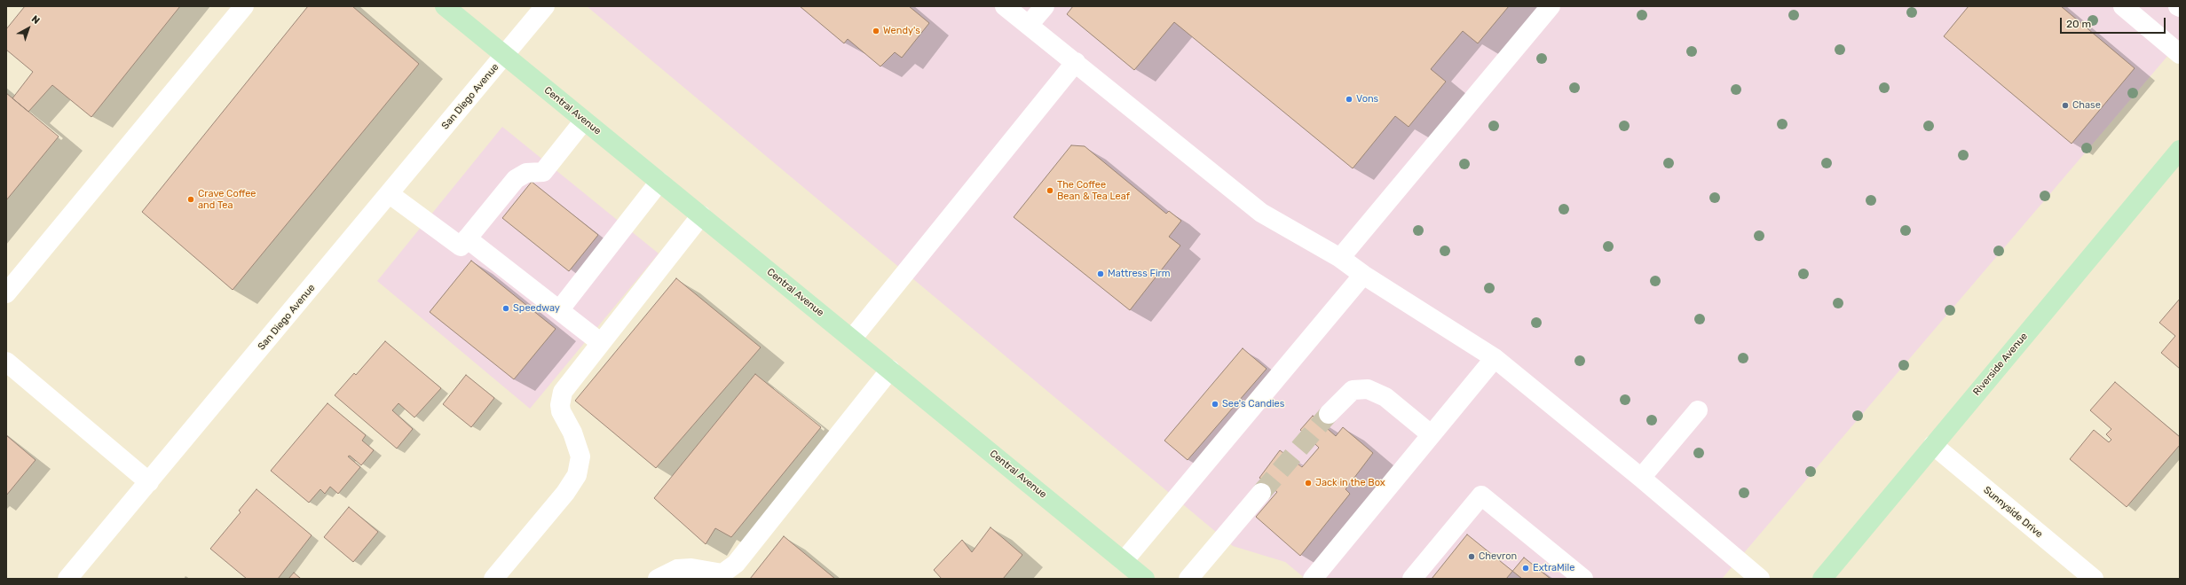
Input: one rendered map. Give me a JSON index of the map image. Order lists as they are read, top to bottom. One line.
{"streets":{"main road":["Central Avenue","Riverside Avenue"],"street":["San Diego Avenue","Sunnyside Drive"]},"crossings":[["San Diego Avenue","Central Avenue"],["Riverside Avenue","Sunnyside Drive"]],"places":["Wendy's","Vons","Chase","The Coffee Bean & Tea Leaf","Crave Coffee and Tea","Mattress Firm","Speedway","See's Candies","Jack in the Box","Chevron","ExtraMile"],"scale_bar":"20 m","north":"top right"}
